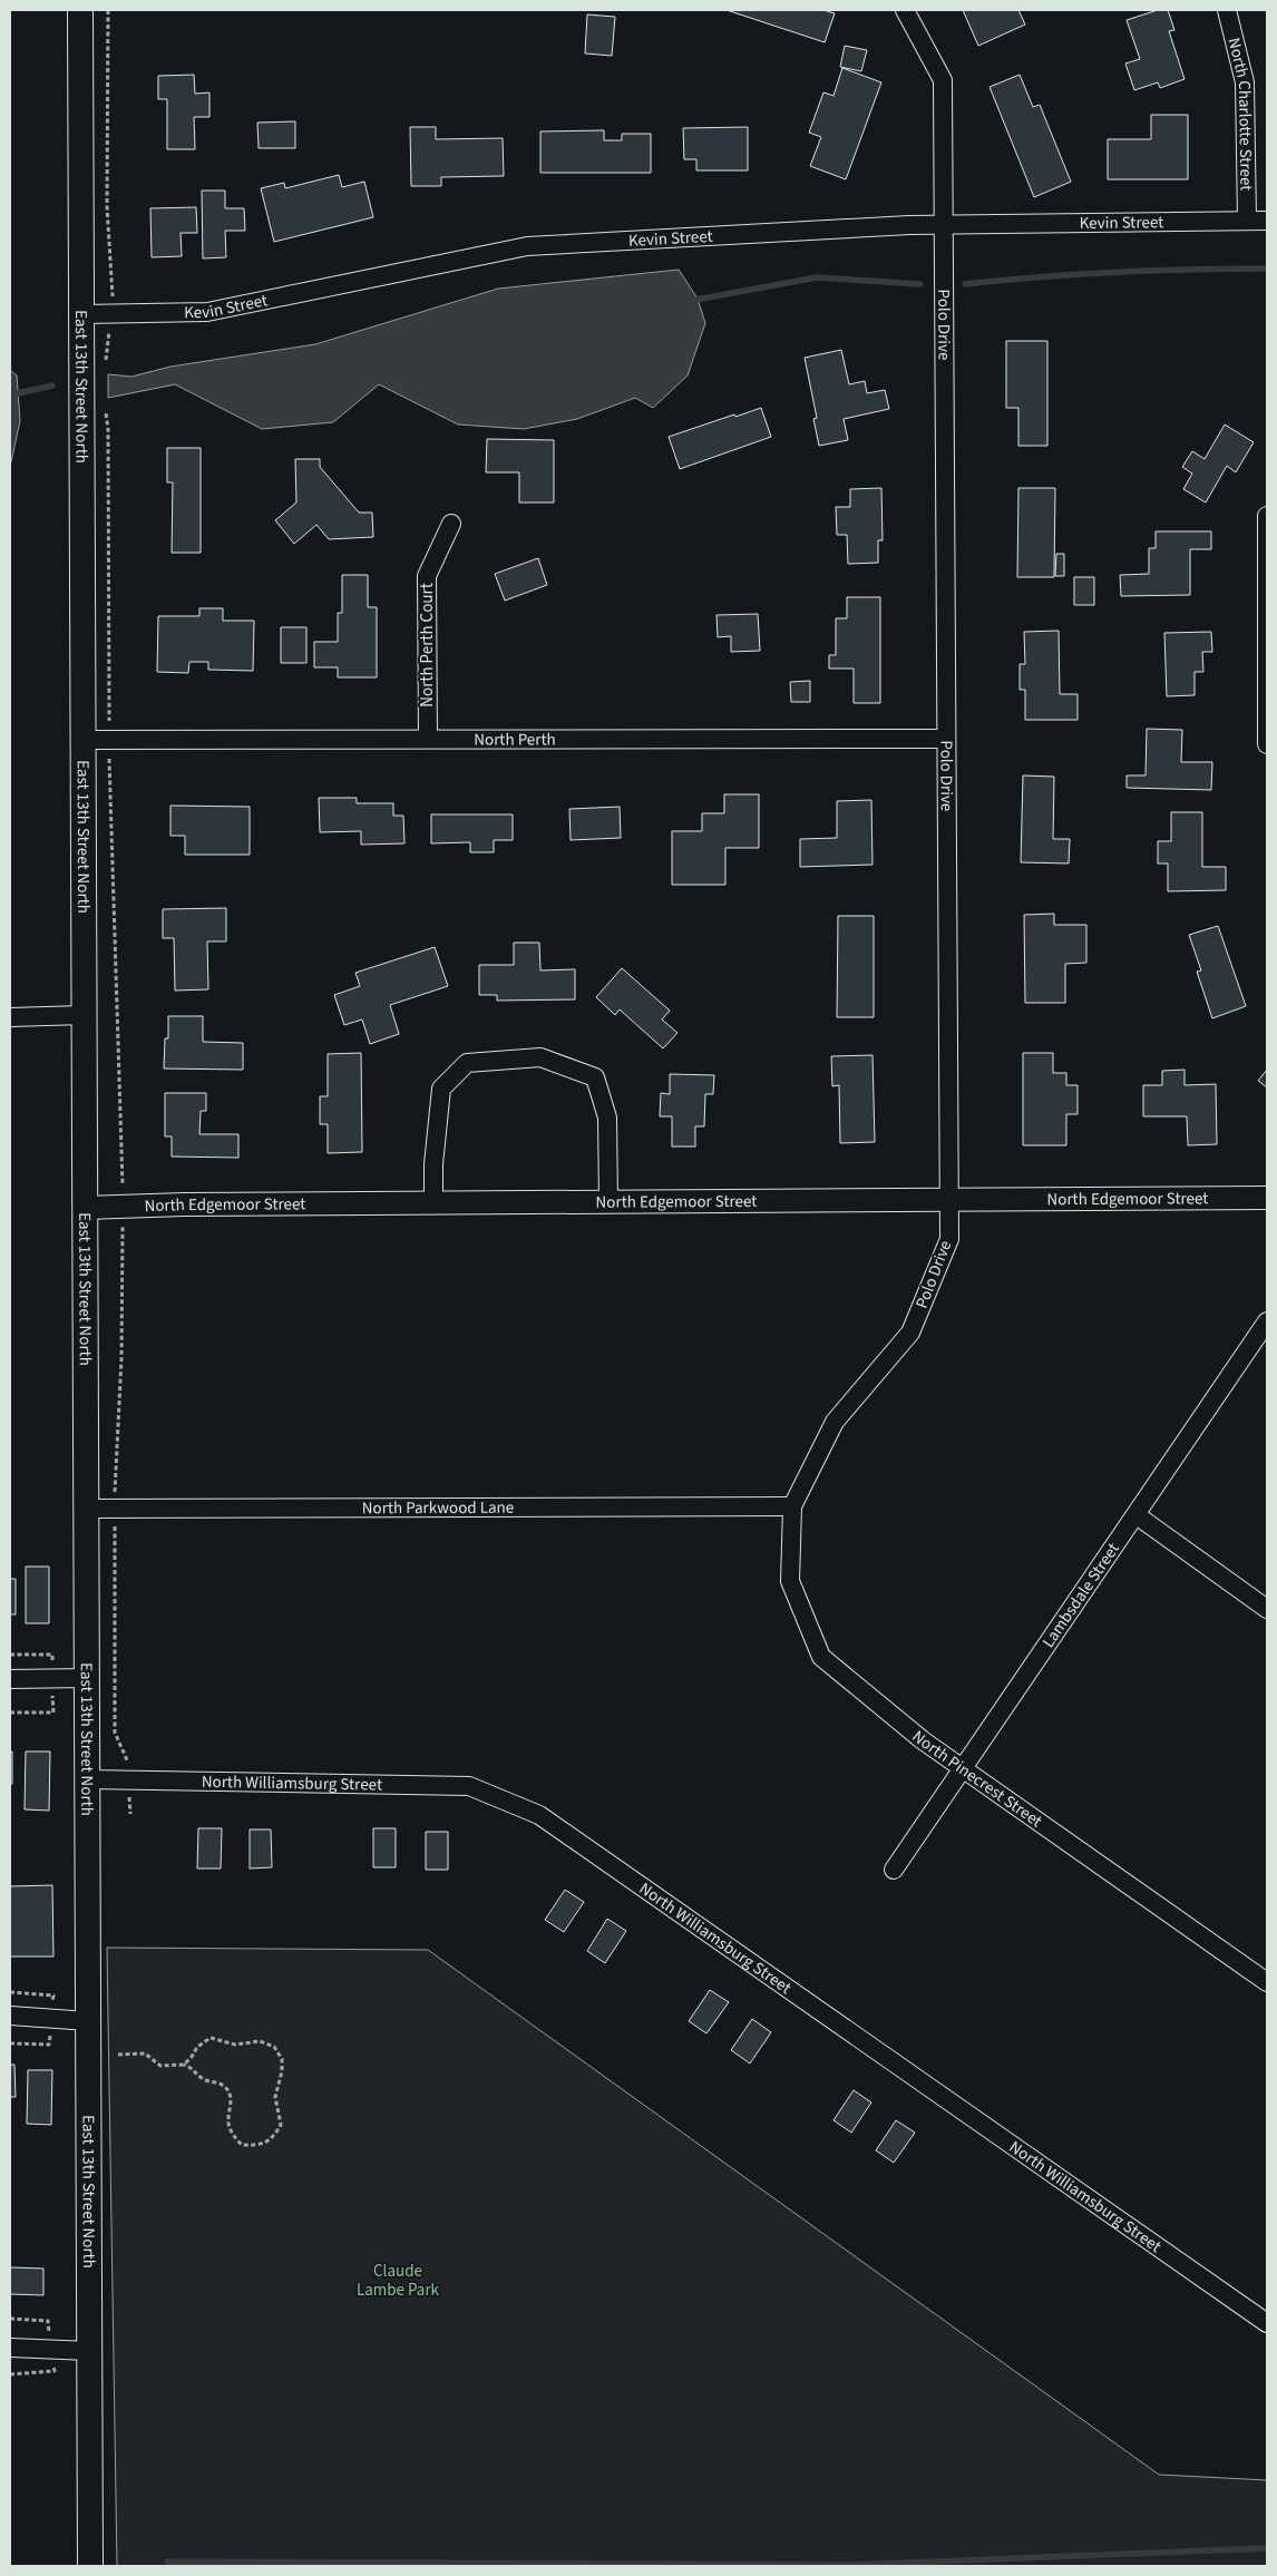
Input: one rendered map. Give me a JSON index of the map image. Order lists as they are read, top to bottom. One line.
{"streets":{"main road":["East 13th Street North"],"street":["North Charlotte Street","Kevin Street","Polo Drive","North Perth Court","North Perth","North Edgemoor Street","North Parkwood Lane","Lambsdale Street","North Pinecrest Street","North Williamsburg Street"]},"crossings":[["North Charlotte Street","Kevin Street"],["Kevin Street","Polo Drive"],["Kevin Street","East 13th Street North"],["Polo Drive","North Perth"],["Polo Drive","North Edgemoor Street"],["Polo Drive","North Parkwood Lane"],["Polo Drive","North Pinecrest Street"],["East 13th Street North","North Perth"],["East 13th Street North","North Edgemoor Street"],["East 13th Street North","North Parkwood Lane"],["East 13th Street North","North Williamsburg Street"],["North Perth Court","North Perth"],["North Parkwood Lane","North Pinecrest Street"],["Lambsdale Street","North Pinecrest Street"]],"parks":["Claude Lambe Park"]}
